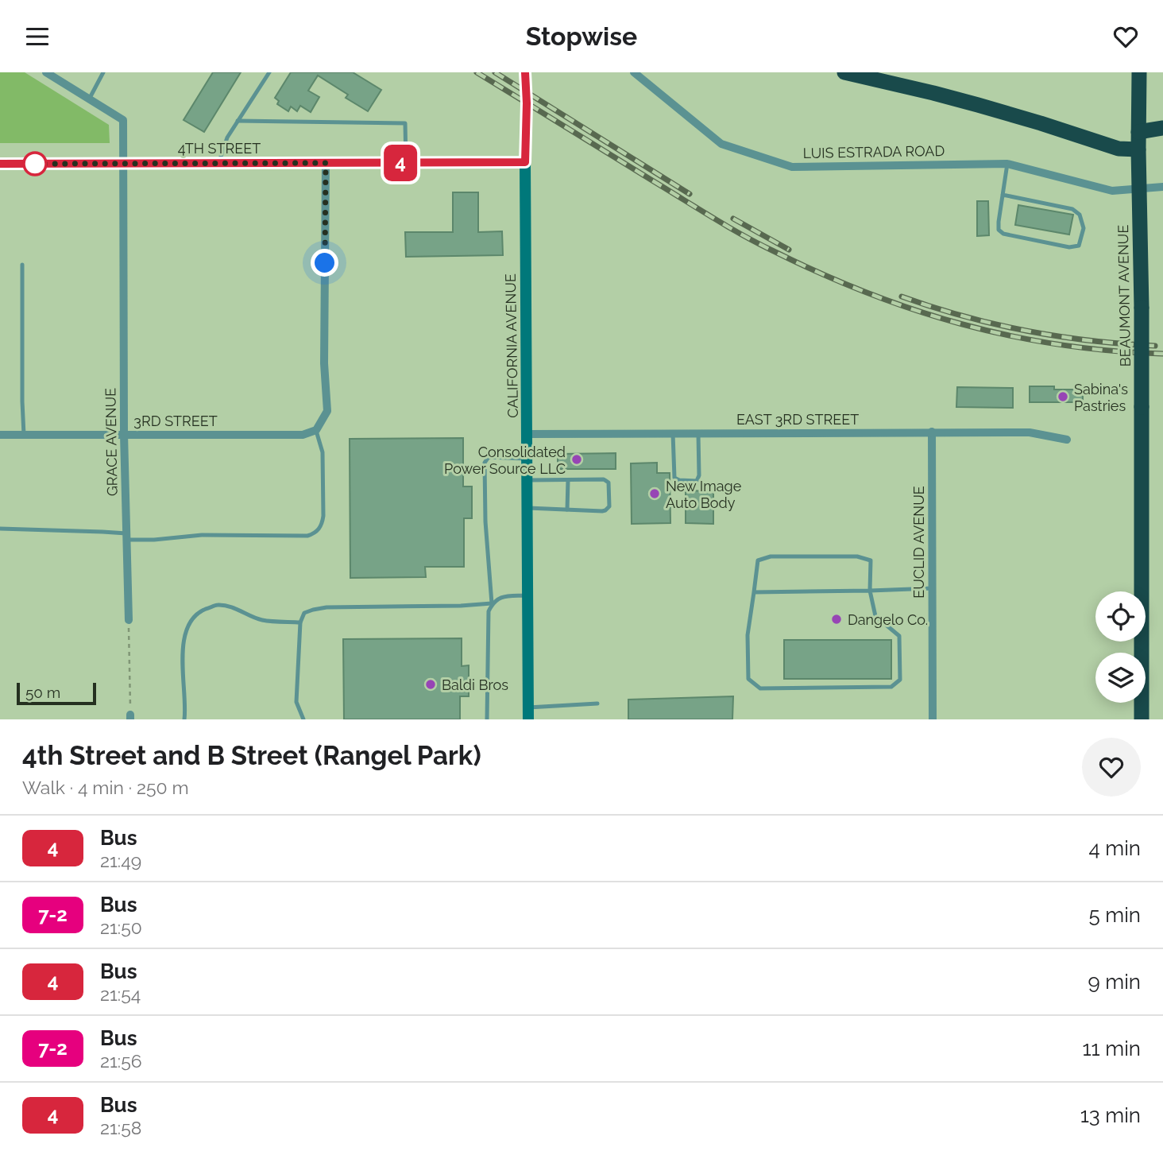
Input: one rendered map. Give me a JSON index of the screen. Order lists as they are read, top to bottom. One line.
{"streets":{"highway":["BEAUMONT AVENUE"],"street":["4TH STREET","LUIS ESTRADA ROAD","CALIFORNIA AVENUE","EAST 3RD STREET","3RD STREET","GRACE AVENUE","EUCLID AVENUE"]},"crossings":[["4TH STREET","CALIFORNIA AVENUE"],["4TH STREET","GRACE AVENUE"],["LUIS ESTRADA ROAD","BEAUMONT AVENUE"],["CALIFORNIA AVENUE","EAST 3RD STREET"],["EAST 3RD STREET","EUCLID AVENUE"],["3RD STREET","GRACE AVENUE"]],"places":["Sabina's Pastries","Consolidated Power Source LLC","New Image Auto Body","Dangelo Co.","Baldi Bros"],"lines":["bus line 4"],"scale_bar":"50 m","page":{"header":"Stopwise","on_map":"4","scale":"50 m","heading":["4th Street and B Street (Rangel Park)","Walk · 4 min · 250 m"],"list":[{"mark":"4","name":"Bus","note":"21:49","value":"4 min"},{"mark":"7-2","name":"Bus","note":"21:50","value":"5 min"},{"mark":"4","name":"Bus","note":"21:54","value":"9 min"},{"mark":"7-2","name":"Bus","note":"21:56","value":"11 min"},{"mark":"4","name":"Bus","note":"21:58","value":"13 min"}]}}
